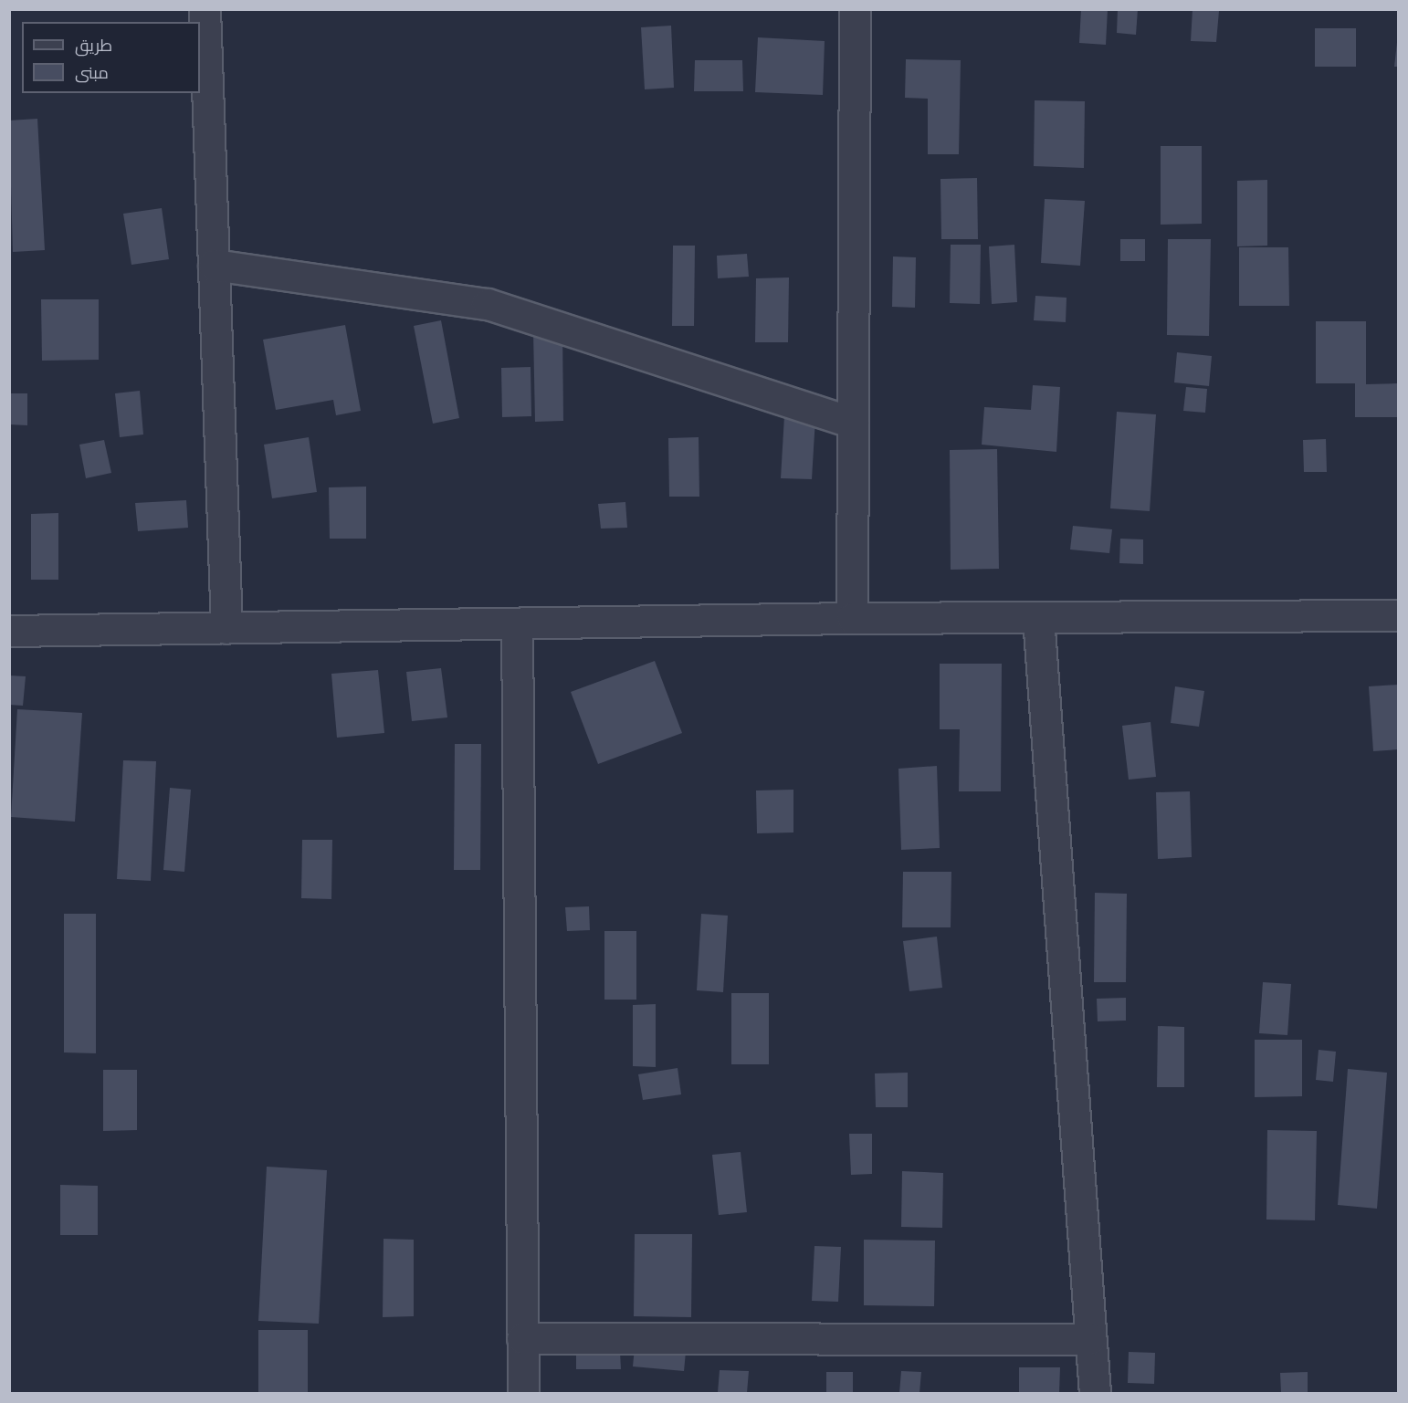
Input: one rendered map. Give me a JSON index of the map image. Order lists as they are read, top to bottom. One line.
{"legend":["طريق","مبنى"]}
